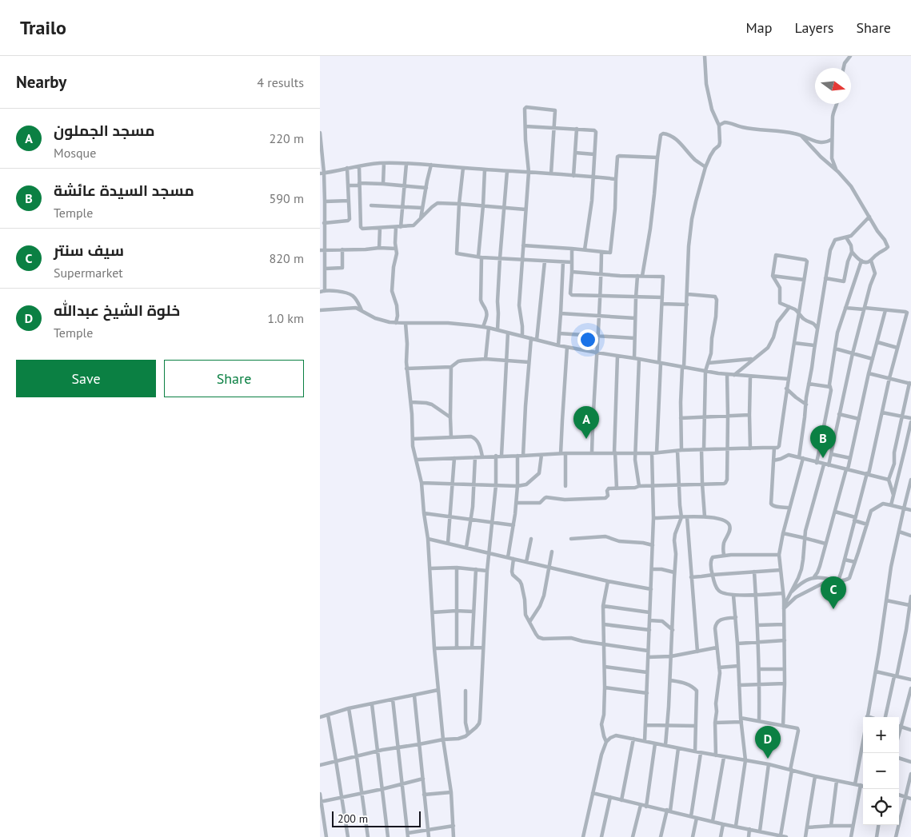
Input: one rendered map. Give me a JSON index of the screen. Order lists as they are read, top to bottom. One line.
{"scale_bar":"200 m","north":"right","page":{"header":"Trailo","nav":["Map","Layers","Share"],"heading":["Nearby","4 results"],"list":[{"mark":"A","name":"مسجد الجملون","note":"Mosque","value":"220 m"},{"mark":"B","name":"مسجد السيدة عائشة","note":"Temple","value":"590 m"},{"mark":"C","name":"سيف سنتر","note":"Supermarket","value":"820 m"},{"mark":"D","name":"خلوة الشيخ عبدالله","note":"Temple","value":"1.0 km"}],"buttons":["Save","Share"],"pins":["A","B","C","D"],"map_buttons":["+","−"],"scale":"200 m"}}
